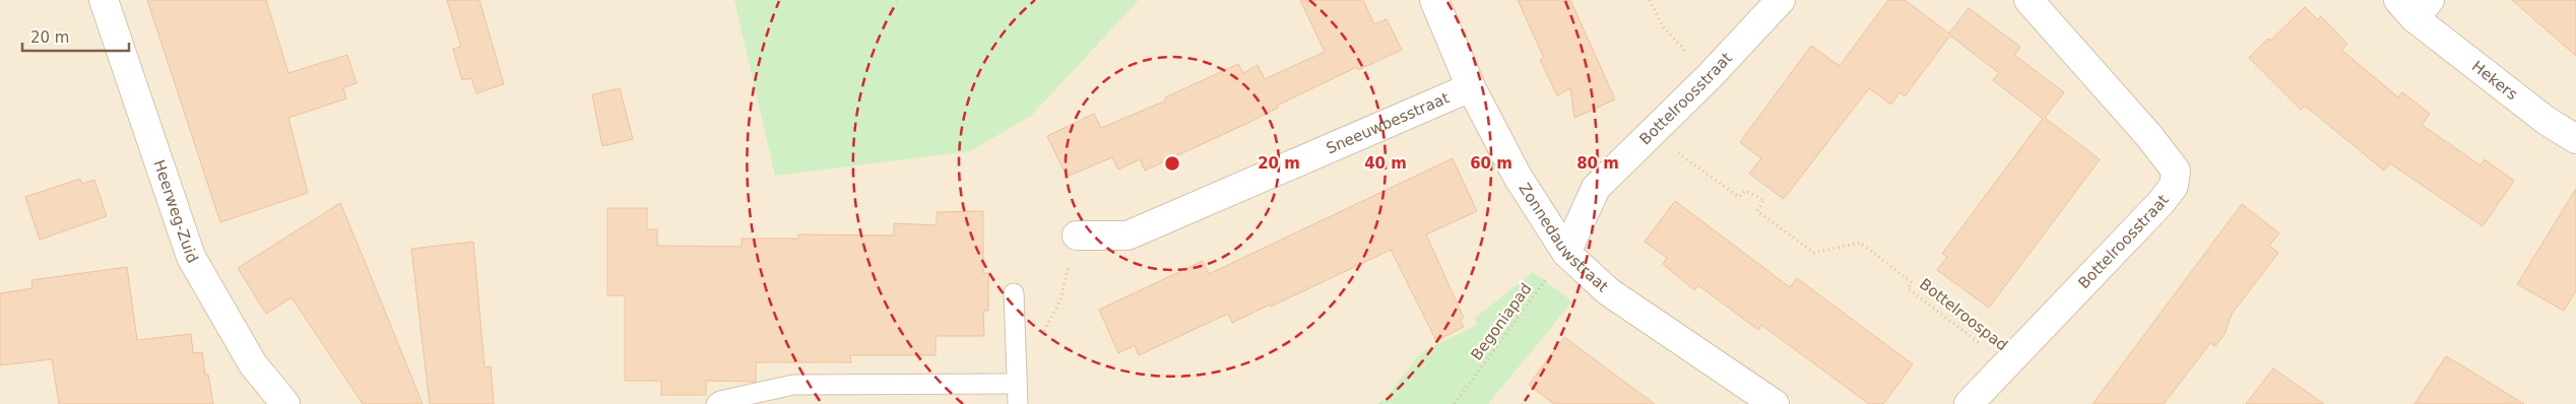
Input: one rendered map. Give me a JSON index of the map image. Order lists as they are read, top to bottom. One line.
{"streets":{"street":["Hekers","Bottelroosstraat","Sneeuwbesstraat","Heerweg-Zuid","Zonnedauwstraat"],"path":["Bottelroospad","Begoniapad"]},"crossings":[["Bottelroosstraat","Zonnedauwstraat"],["Bottelroosstraat","Bottelroospad"],["Bottelroosstraat","Begoniapad"],["Sneeuwbesstraat","Zonnedauwstraat"],["Zonnedauwstraat","Begoniapad"]],"scale_bar":"20 m","rings":["20 m","40 m","60 m","80 m"]}
